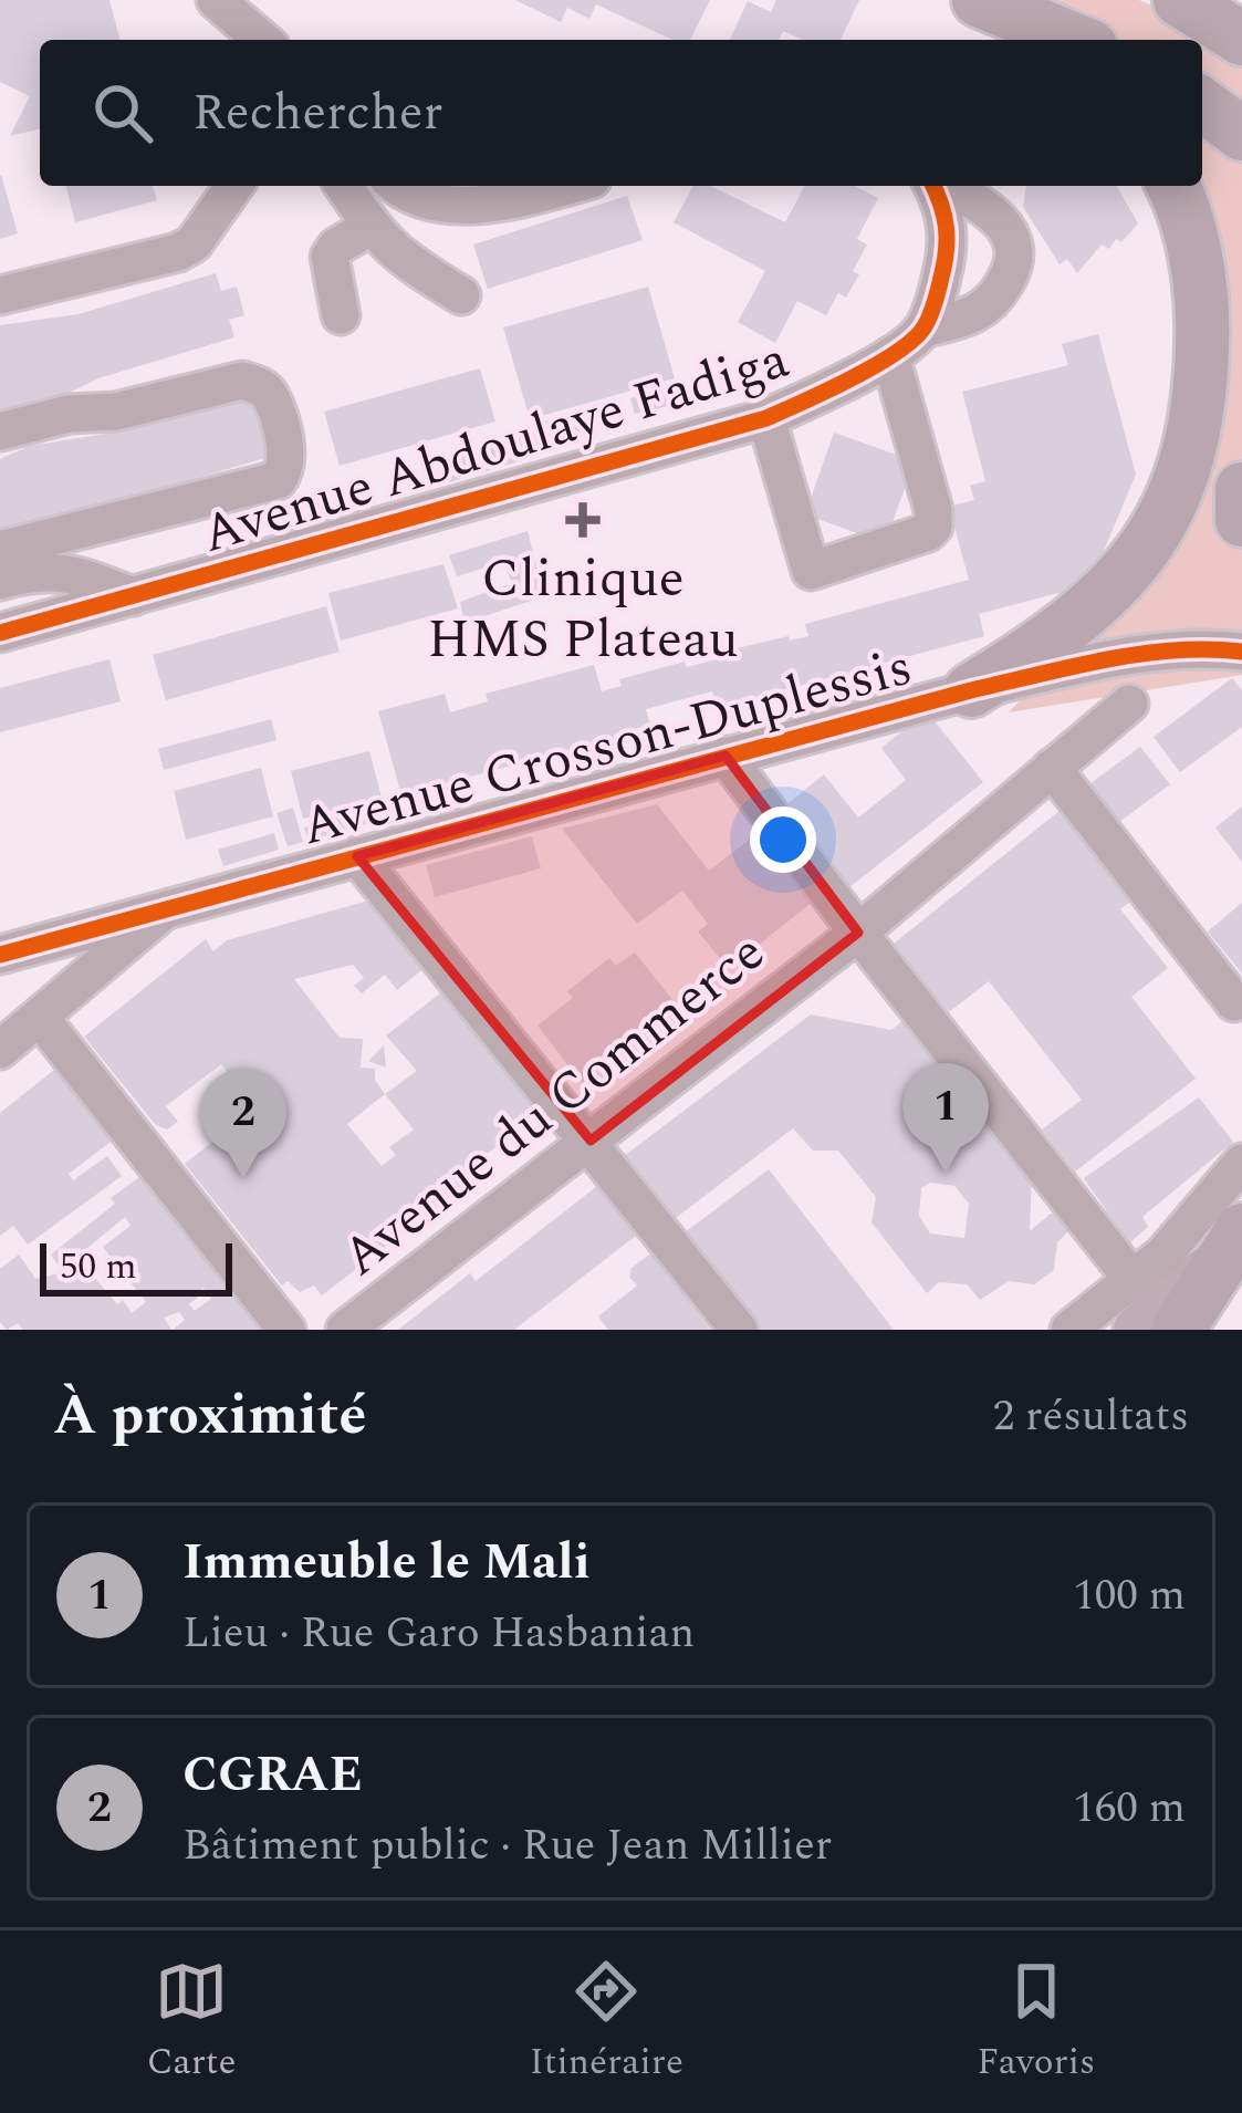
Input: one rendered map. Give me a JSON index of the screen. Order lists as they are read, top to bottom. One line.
{"streets":{"street":["Avenue Abdoulaye Fadiga","Avenue Crosson-Duplessis","Avenue du Commerce"]},"places":{"health":["Clinique HMS Plateau"]},"scale_bar":"50 m","page":{"search":"Rechercher","pins":["1","2"],"scale":"50 m","heading":["À proximité","2 résultats"],"list":[{"mark":"1","name":"Immeuble le Mali","note":"Lieu · Rue Garo Hasbanian","value":"100 m"},{"mark":"2","name":"CGRAE","note":"Bâtiment public · Rue Jean Millier","value":"160 m"}],"nav":["Carte","Itinéraire","Favoris"]}}
